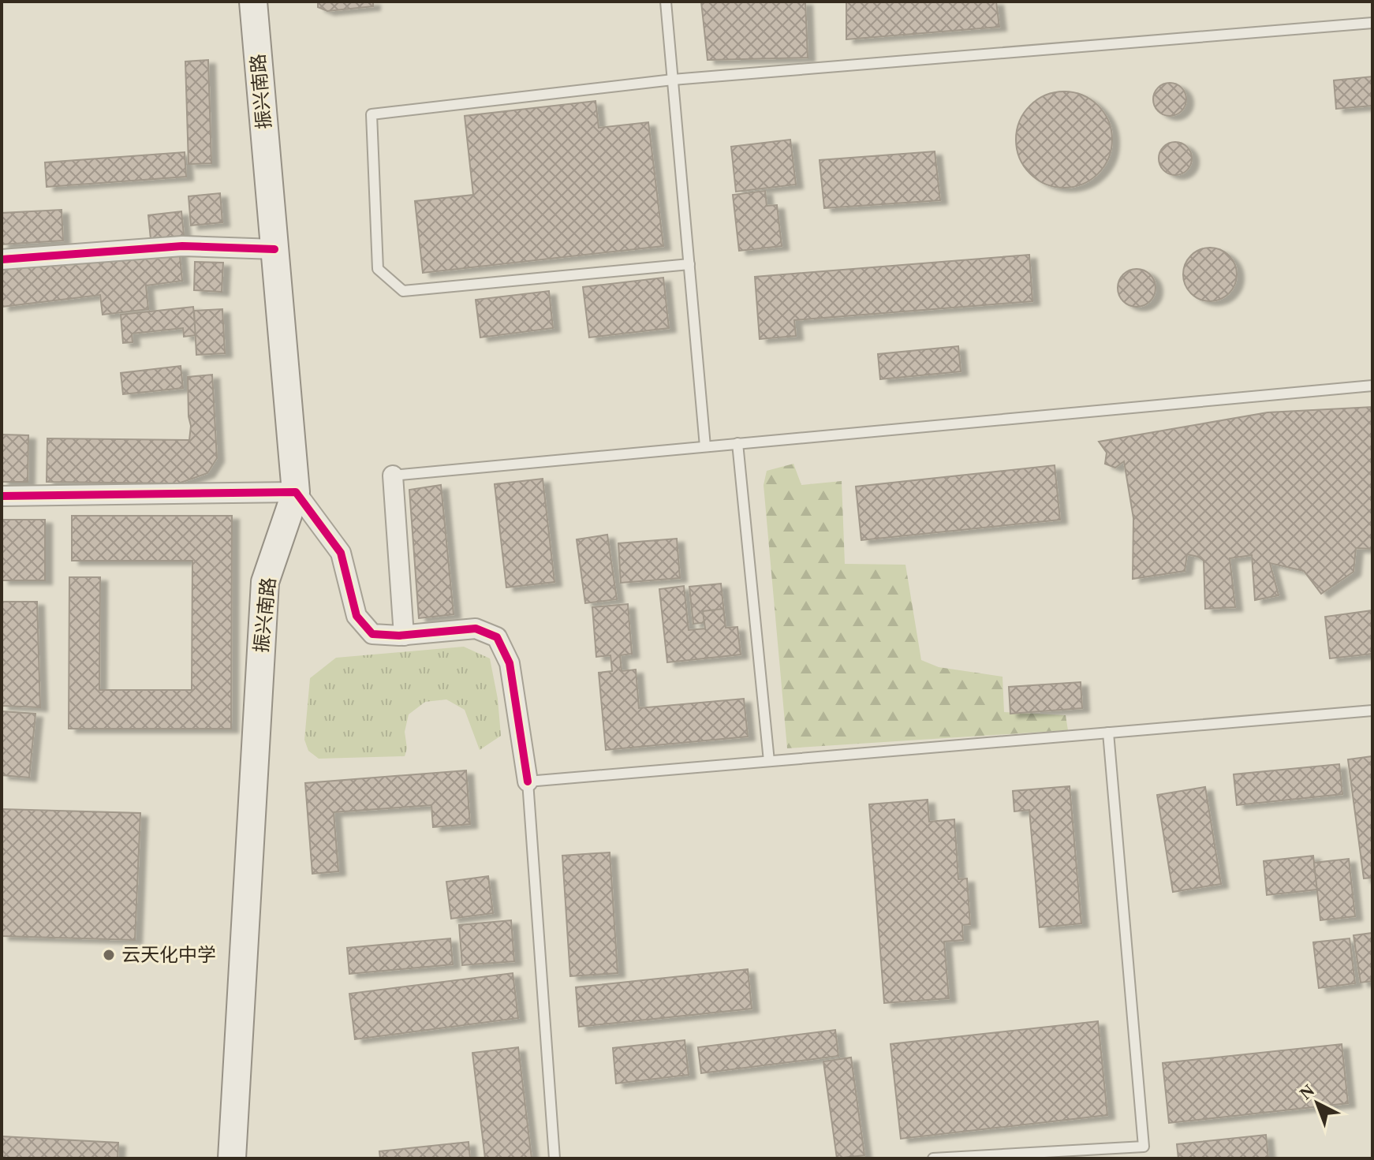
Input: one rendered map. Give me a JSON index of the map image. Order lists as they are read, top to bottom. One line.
{"streets":{"main road":["振兴南路"]},"places":["云天化中学"],"north":"top left"}
